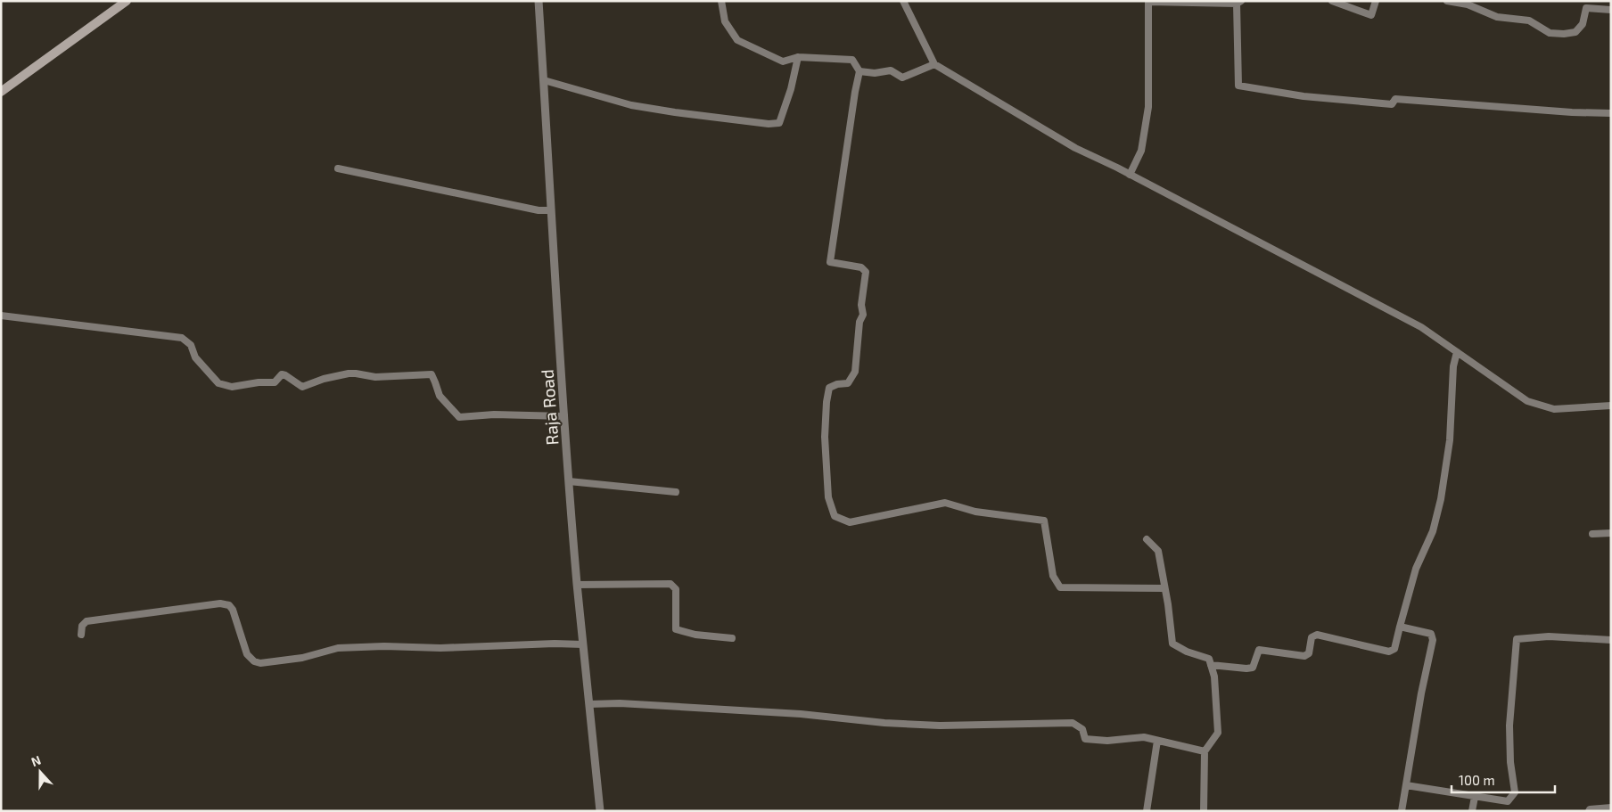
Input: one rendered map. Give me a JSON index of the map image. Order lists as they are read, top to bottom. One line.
{"streets":{"street":["Raja Road"]},"scale_bar":"100 m","north":"top"}
